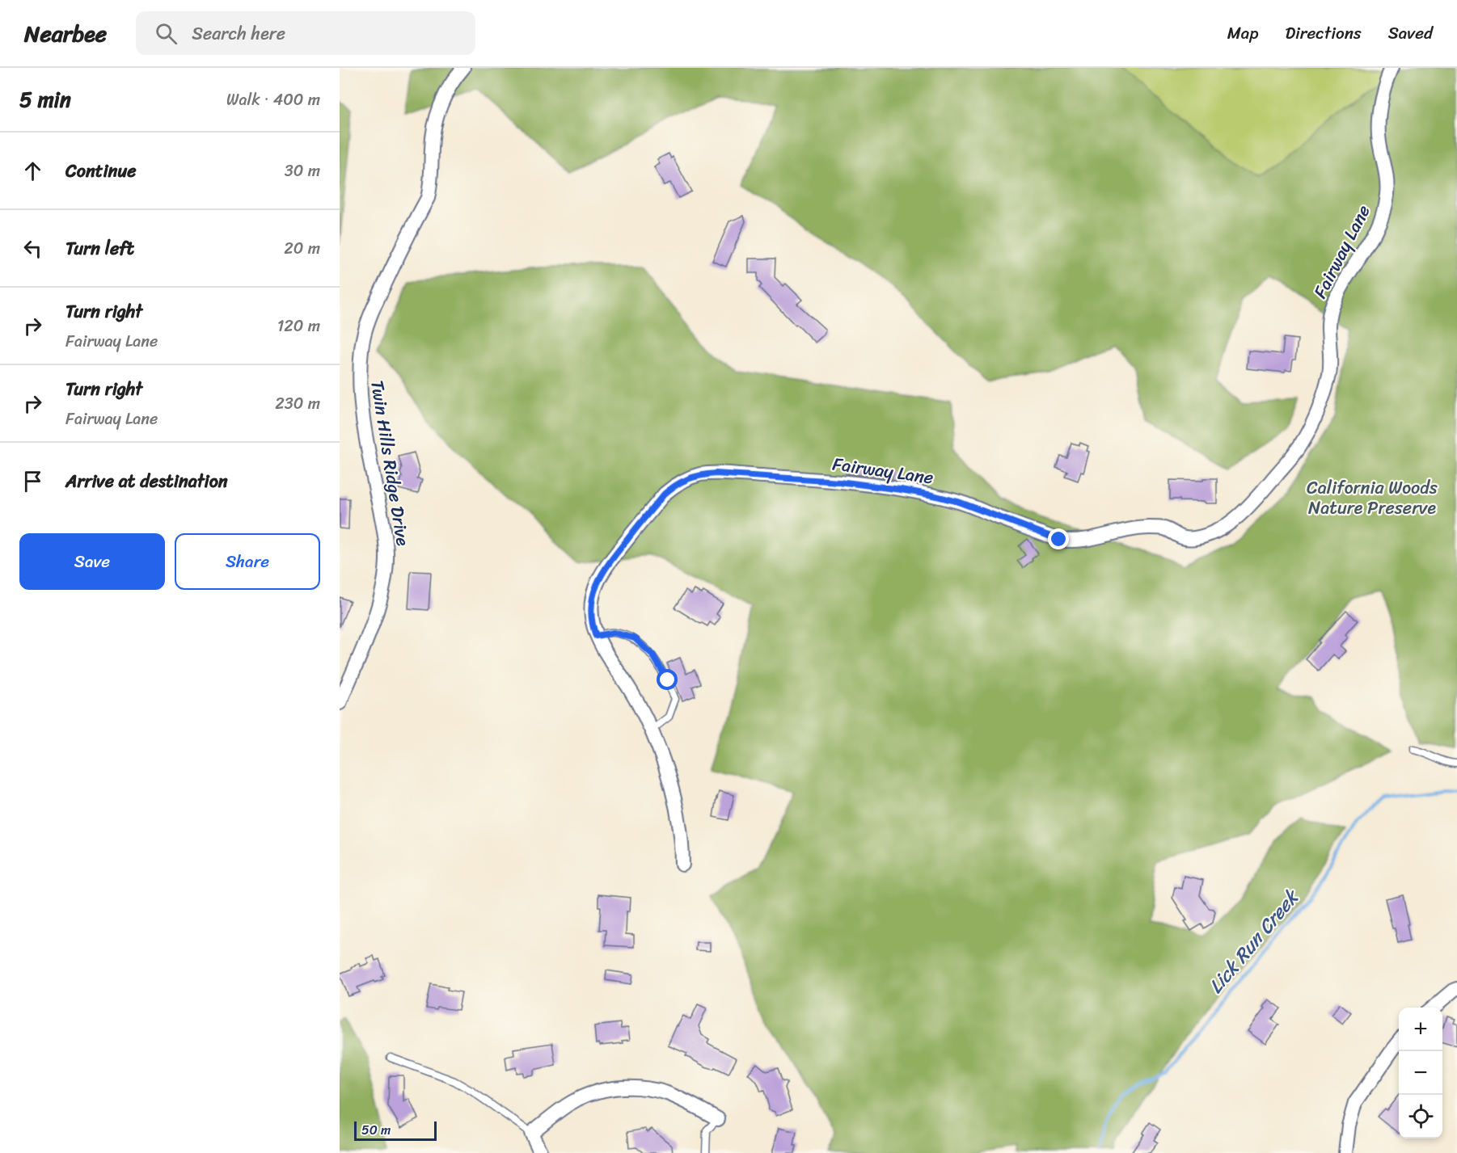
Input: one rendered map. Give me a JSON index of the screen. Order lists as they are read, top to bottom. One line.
{"streets":{"street":["Fairway Lane","Twin Hills Ridge Drive"]},"water":["Lick Run Creek"],"parks":["California Woods Nature Preserve"],"scale_bar":"50 m","page":{"header":"Nearbee","search":"Search here","nav":["Map","Directions","Saved"],"heading":["5 min","Walk · 400 m"],"list":[["Continue","30 m"],["Turn left","20 m"],["Turn right","Fairway Lane","120 m"],["Turn right","Fairway Lane","230 m"],"Arrive at destination"],"buttons":["Save","Share"],"map_buttons":["+","−"],"scale":"50 m"}}
